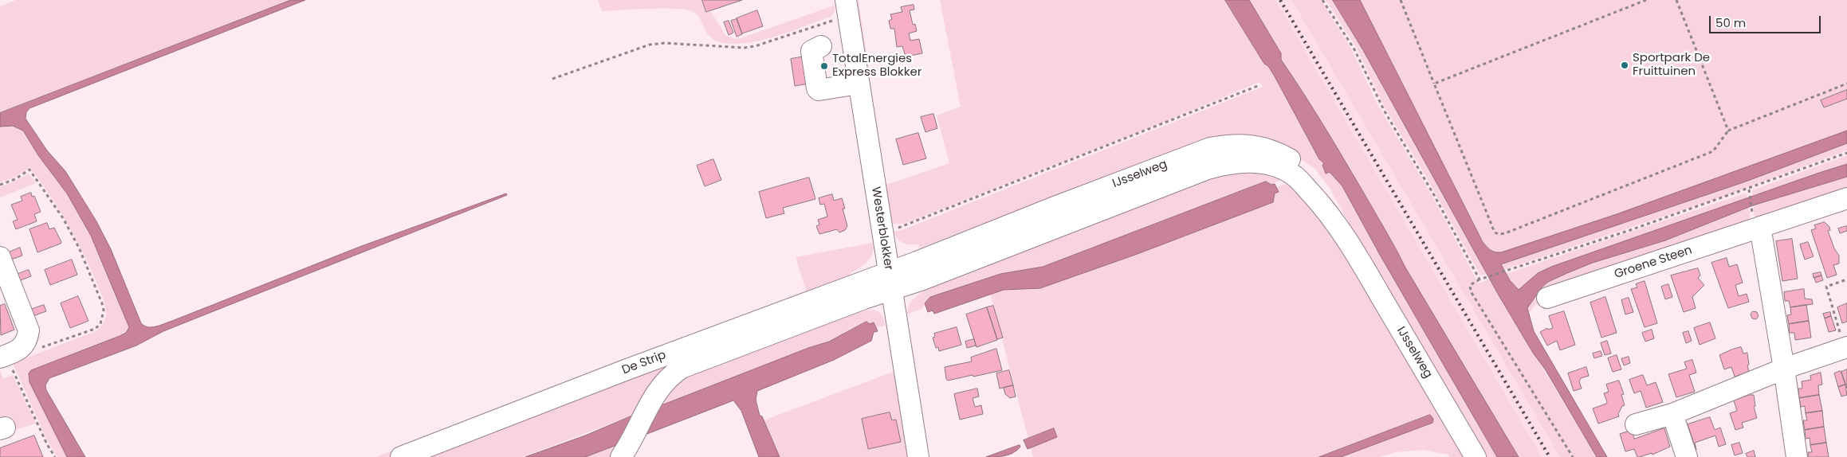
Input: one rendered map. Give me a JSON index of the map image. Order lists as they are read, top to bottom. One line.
{"streets":{"street":["IJsselweg","Westerblokker","Groene Steen","De Strip"]},"crossings":[["IJsselweg","Westerblokker"],["IJsselweg","De Strip"],["Westerblokker","De Strip"]],"places":["Sportpark De Fruittuinen","TotalEnergies Express Blokker"],"scale_bar":"50 m"}
